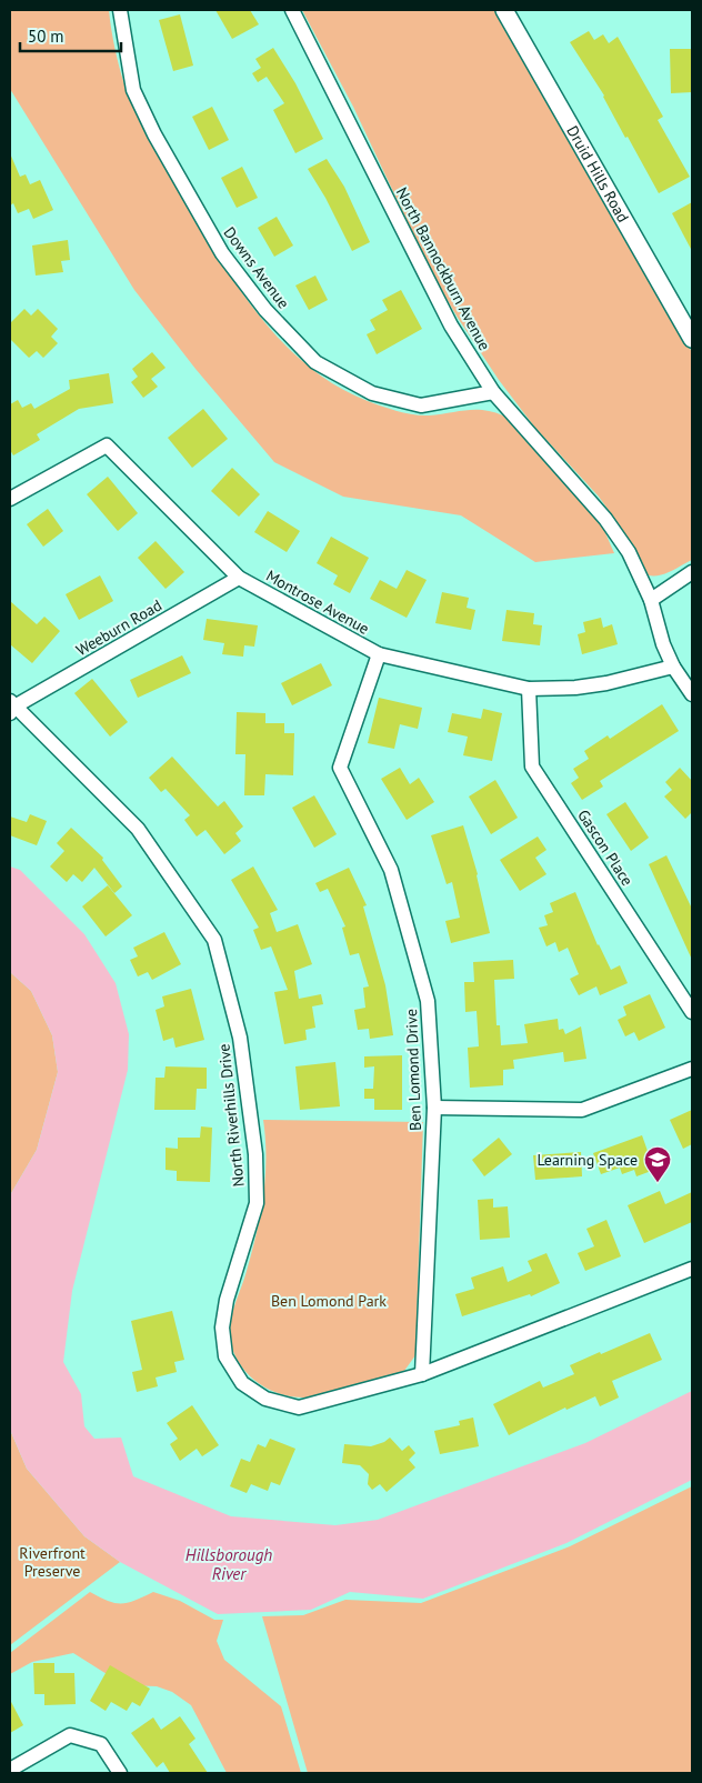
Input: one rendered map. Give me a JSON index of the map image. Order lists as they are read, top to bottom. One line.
{"streets":{"street":["Druid Hills Road","Downs Avenue","North Bannockburn Avenue","Montrose Avenue","Weeburn Road","Gascon Place","Ben Lomond Drive","North Riverhills Drive"]},"crossings":[["Downs Avenue","North Bannockburn Avenue"],["North Bannockburn Avenue","Montrose Avenue"],["Montrose Avenue","Weeburn Road"],["Montrose Avenue","Gascon Place"],["Montrose Avenue","Ben Lomond Drive"],["Weeburn Road","North Riverhills Drive"],["Ben Lomond Drive","North Riverhills Drive"]],"water":["Hillsborough River"],"parks":["Ben Lomond Park","Riverfront Preserve"],"places":{"school or university":["Learning Space"]},"scale_bar":"50 m"}
